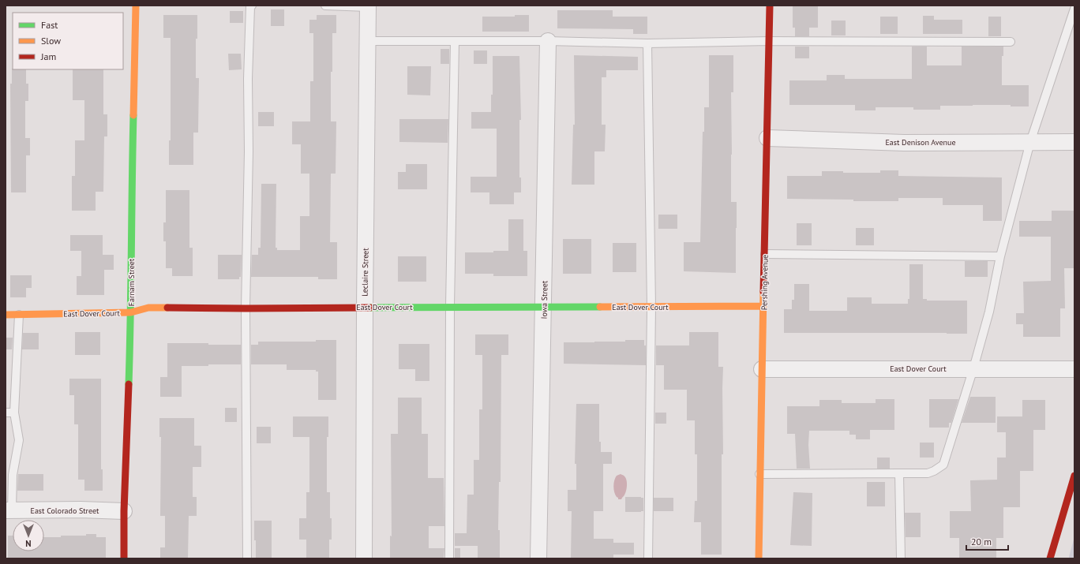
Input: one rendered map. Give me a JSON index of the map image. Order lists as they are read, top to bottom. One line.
{"streets":{"main road":["Farnam Street","Pershing Avenue","East Dover Court"],"street":["East Denison Avenue","Leclaire Street","Iowa Street","East Colorado Street"]},"crossings":[["East Denison Avenue","Pershing Avenue"],["Leclaire Street","East Dover Court"],["Farnam Street","East Dover Court"],["Farnam Street","East Colorado Street"],["Pershing Avenue","East Dover Court"],["Iowa Street","East Dover Court"]],"legend":["Fast","Slow","Jam"],"scale_bar":"20 m","north":"bottom"}
